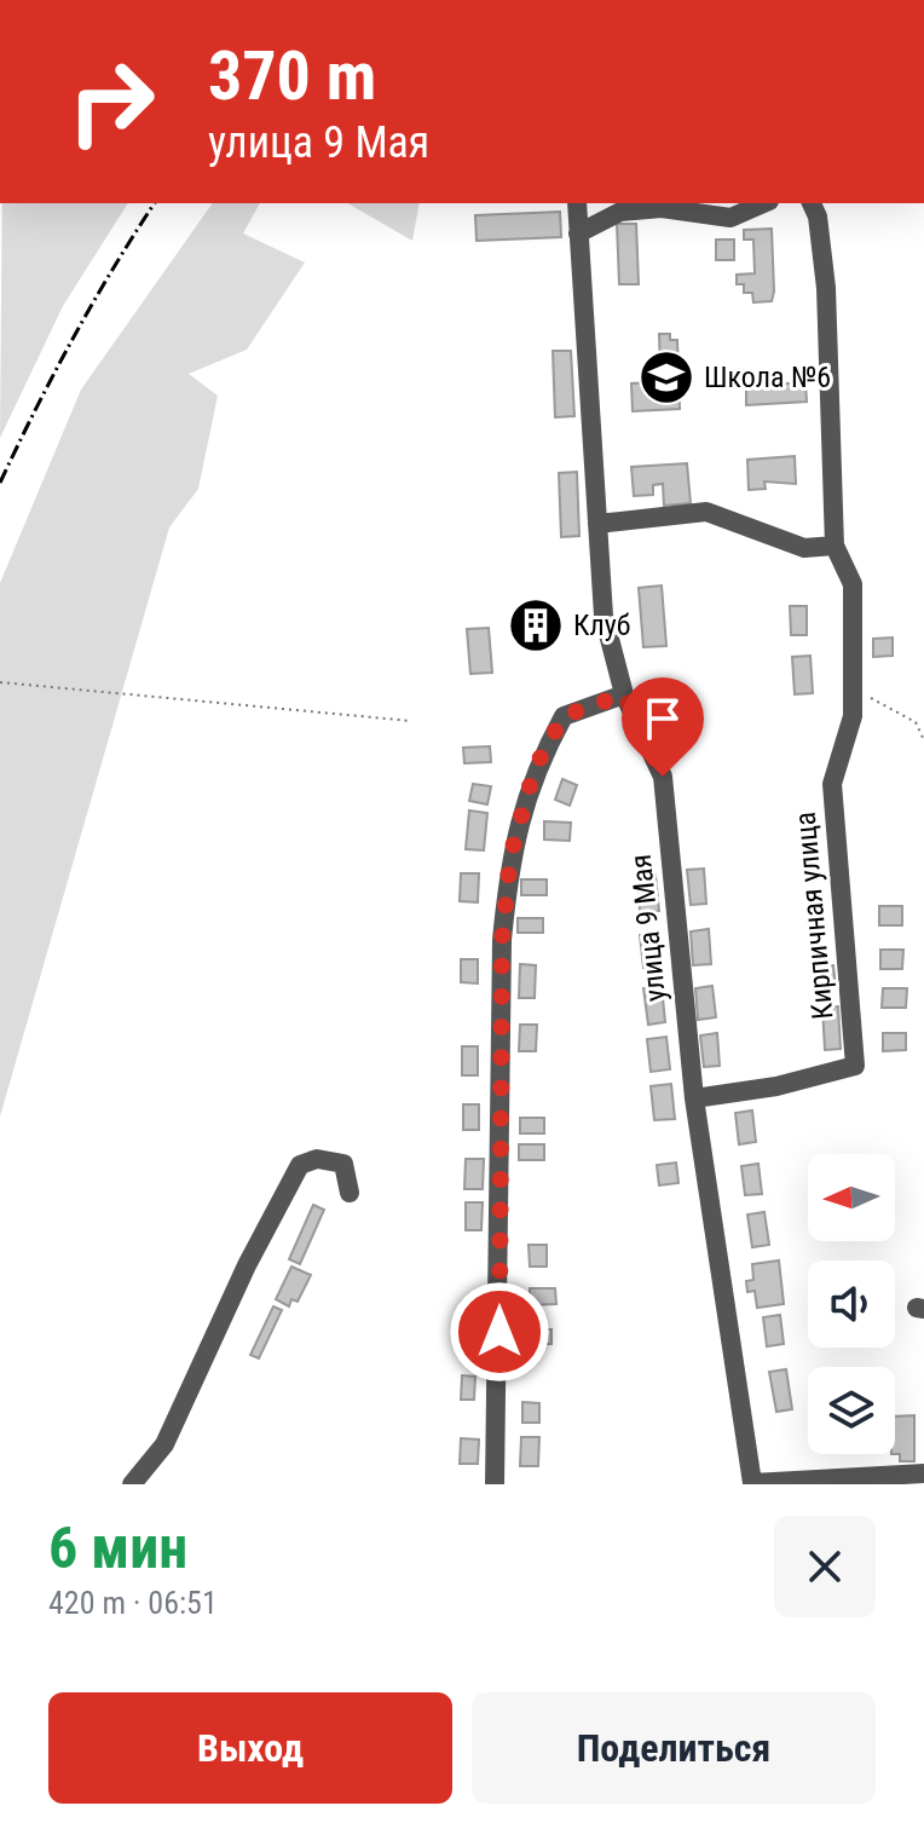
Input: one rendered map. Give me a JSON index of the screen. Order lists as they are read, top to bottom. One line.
{"streets":{"street":["Кирпичная улица","улица 9 Мая"]},"crossings":[["Кирпичная улица","улица 9 Мая"]],"places":{"school or university":["Школа №6"],"building":["Клуб"]},"north":"left","page":{"turn":["370 m","улица 9 Мая"],"heading":["6 мин","420 m · 06:51"],"buttons":["Выход","Поделиться"]}}
